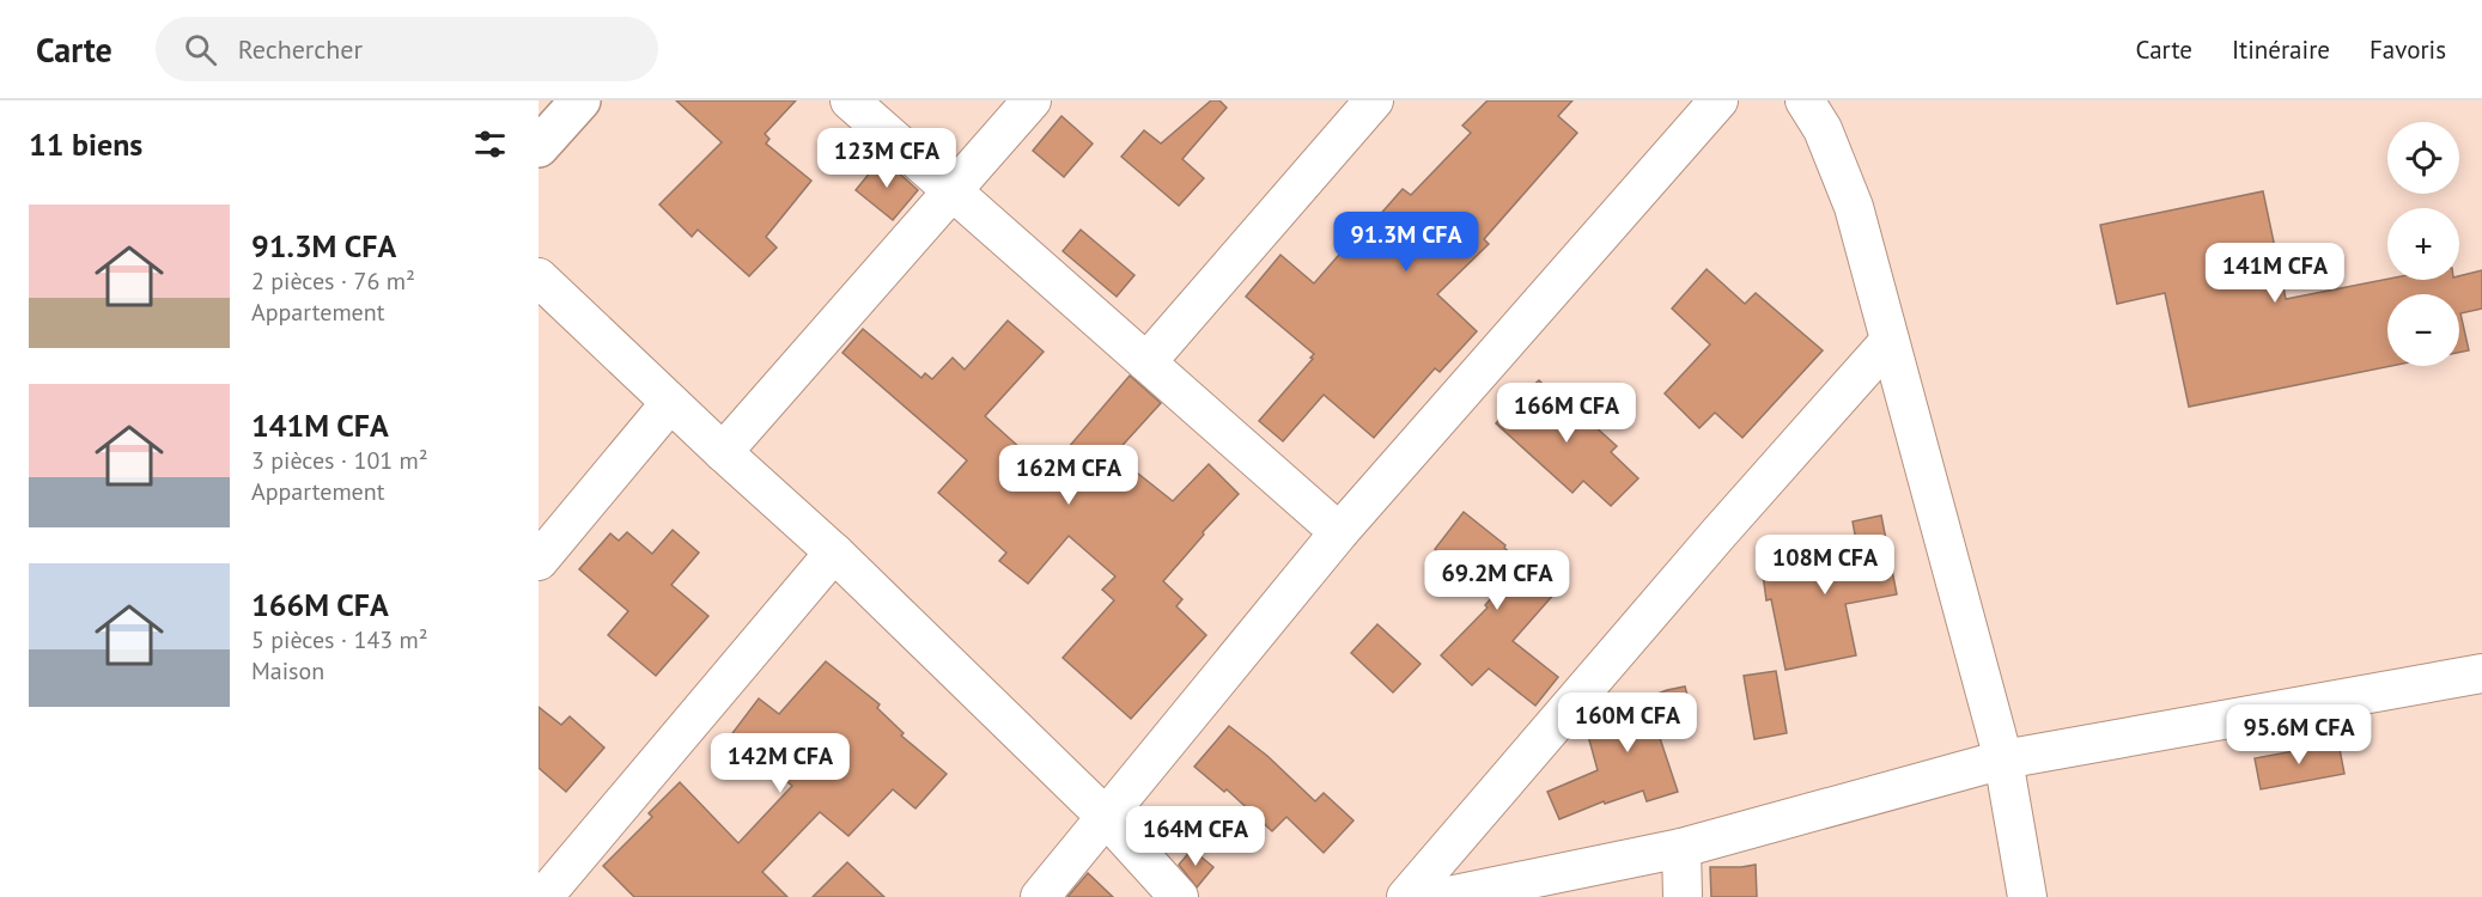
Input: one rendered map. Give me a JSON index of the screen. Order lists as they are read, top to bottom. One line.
{"page":{"header":"Carte","search":"Rechercher","nav":["Carte","Itinéraire","Favoris"],"heading":"11 biens","map_buttons":["+","−"],"price":["123M CFA","91.3M CFA","141M CFA","166M CFA","162M CFA","108M CFA","69.2M CFA","160M CFA","95.6M CFA","142M CFA","164M CFA"],"list":[{"name":"91.3M CFA","note":"2 pièces · 76 m² · Appartement"},{"name":"141M CFA","note":"3 pièces · 101 m² · Appartement"},{"name":"166M CFA","note":"5 pièces · 143 m² · Maison"}]}}
